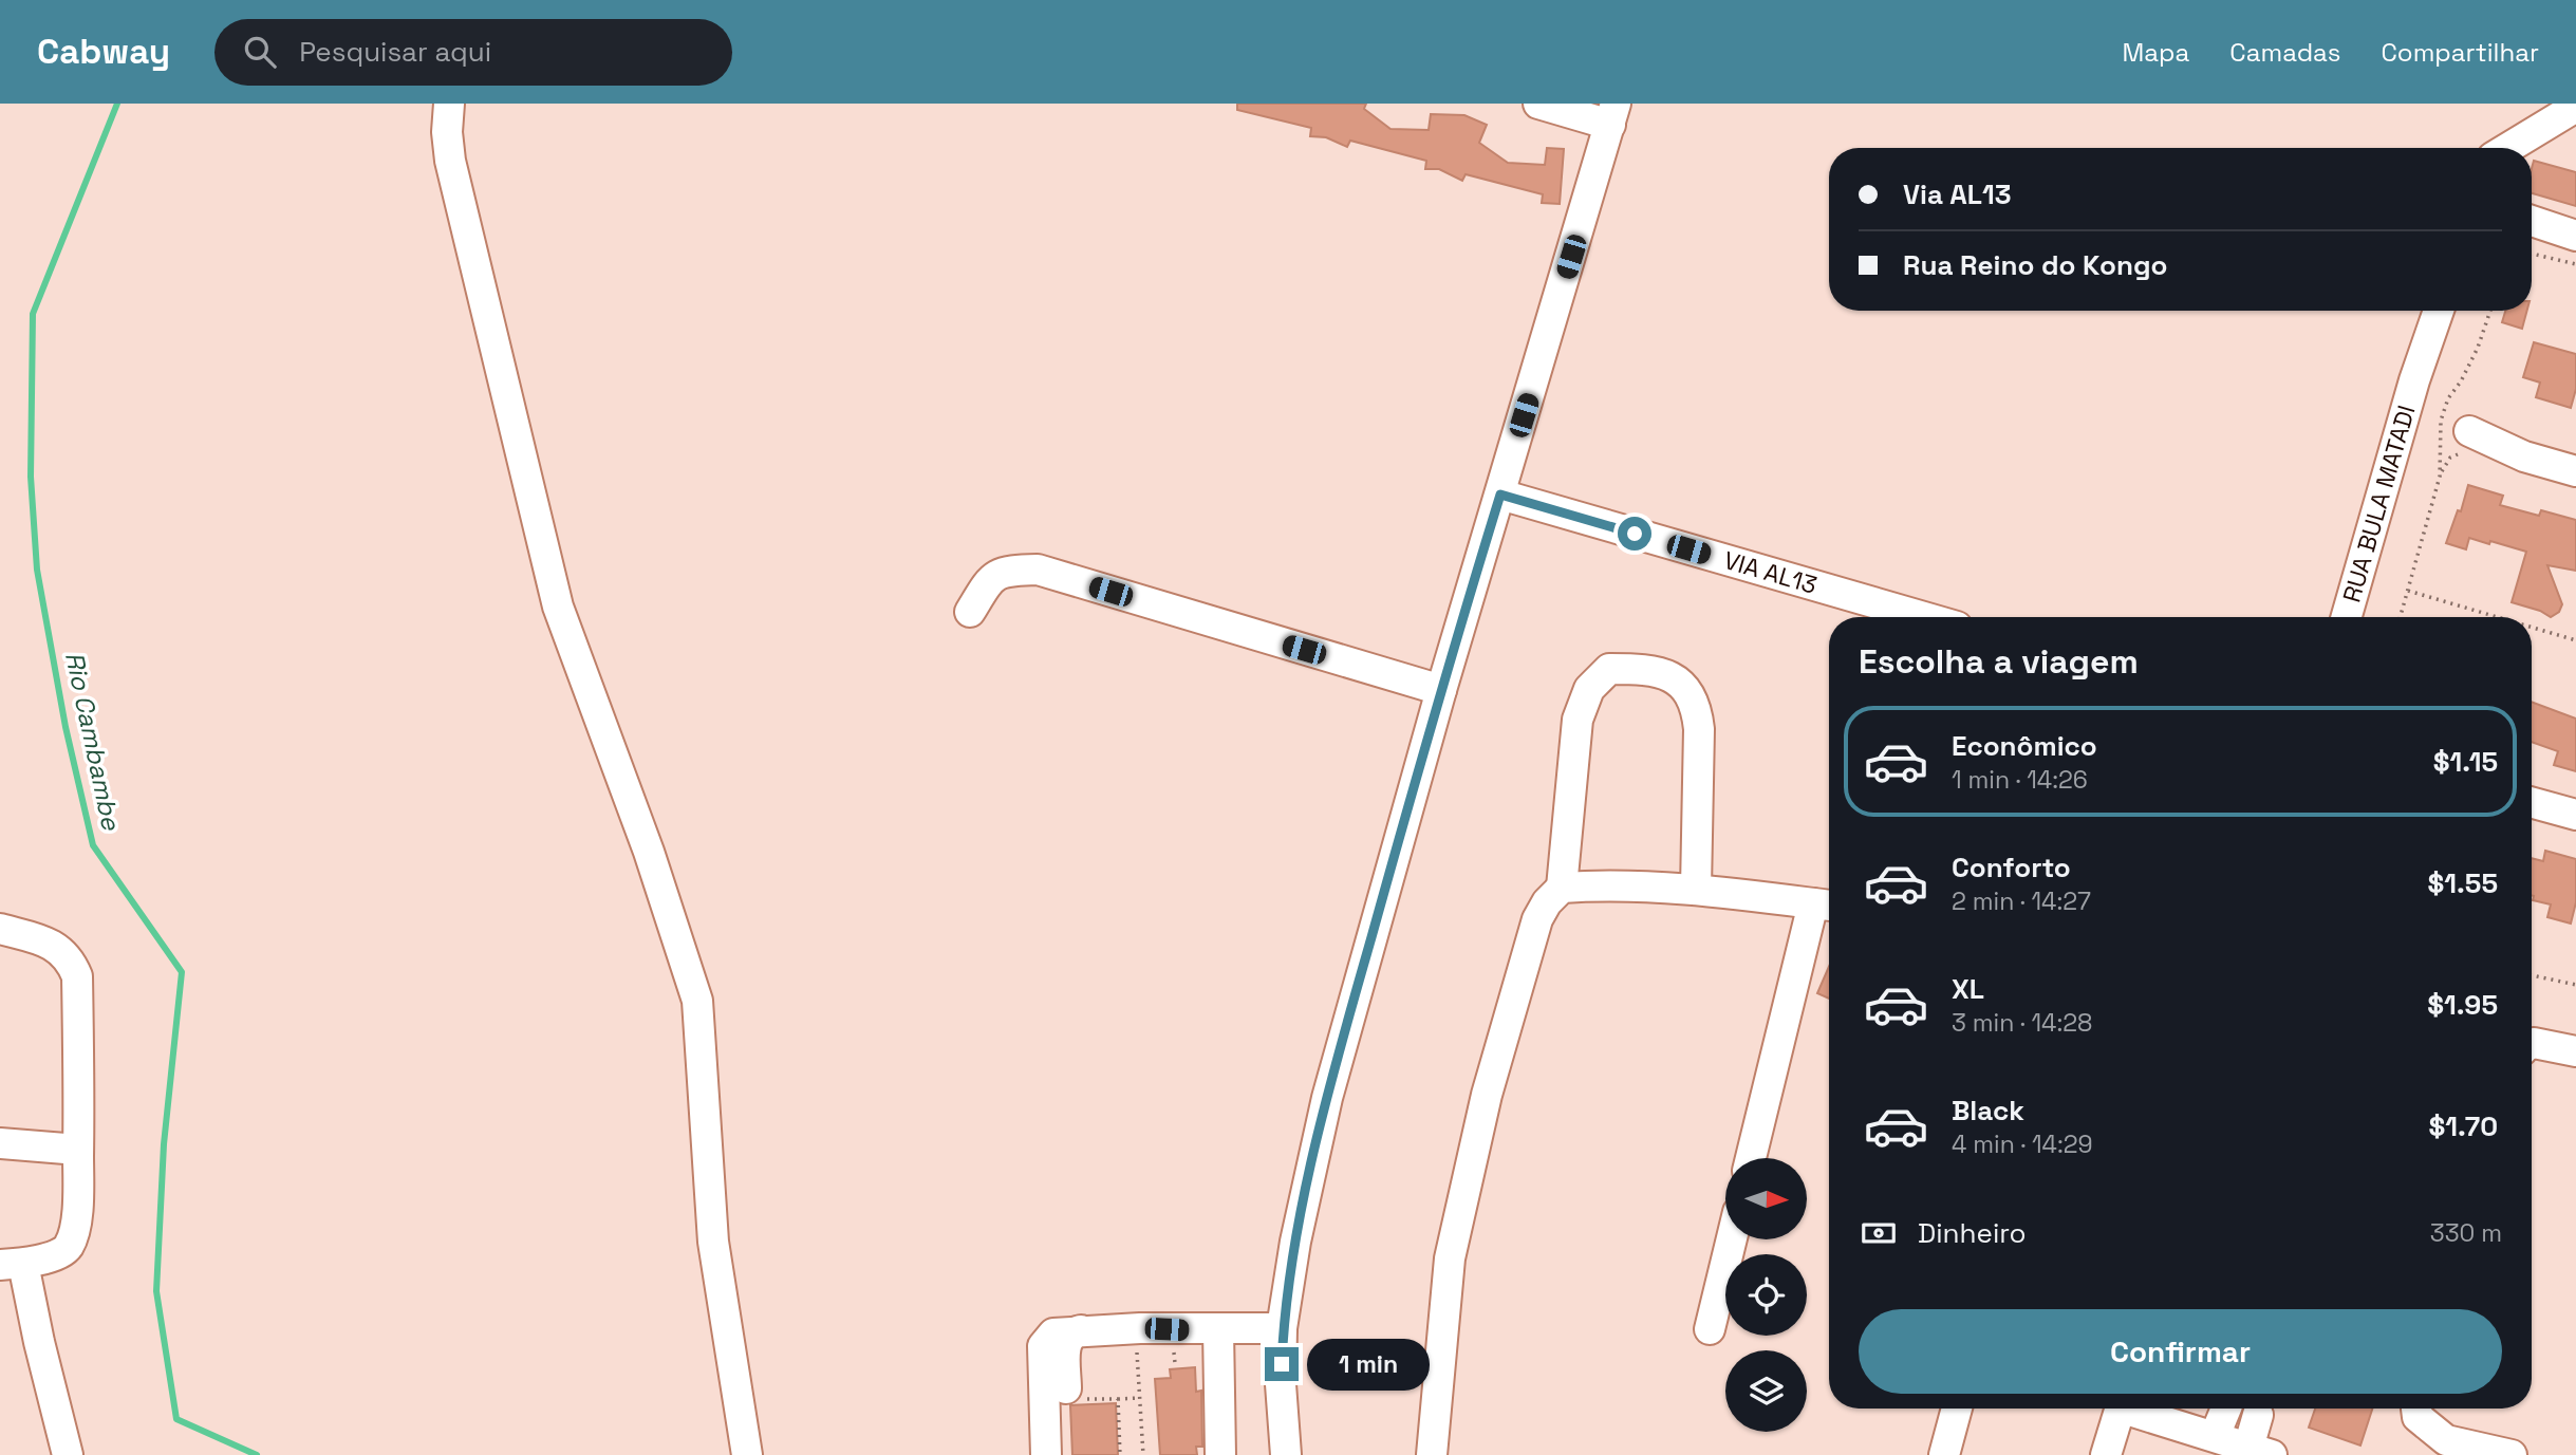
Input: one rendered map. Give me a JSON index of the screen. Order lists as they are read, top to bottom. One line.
{"streets":{"street":["RUA BULA MATADI","VIA AL13"]},"water":["Rio Cambambe"],"north":"right","page":{"header":"Cabway","search":"Pesquisar aqui","nav":["Mapa","Camadas","Compartilhar"],"banner":["Via AL13","Rua Reino do Kongo"],"heading":"Escolha a viagem","list":[{"name":"Econômico","note":"1 min · 14:26","value":"$1.15"},{"name":"Conforto","note":"2 min · 14:27","value":"$1.55"},{"name":"XL","note":"3 min · 14:28","value":"$1.95"},{"name":"Black","note":"4 min · 14:29","value":"$1.70"}],"pay":["Dinheiro","330 m"],"buttons":"Confirmar","bubble":"1 min"}}
